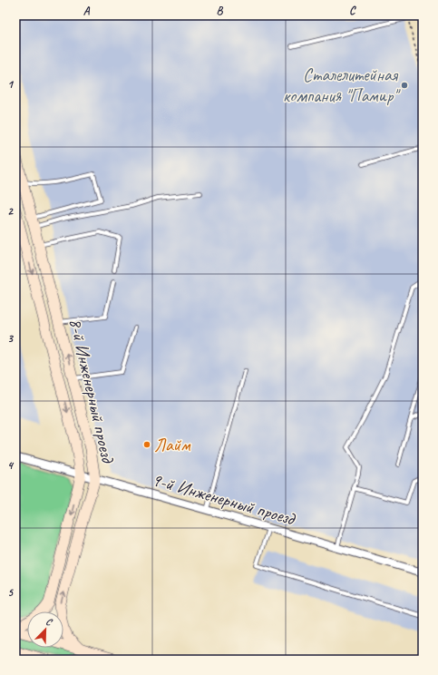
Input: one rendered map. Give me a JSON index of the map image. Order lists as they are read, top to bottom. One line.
{"streets":{"street":["8-й Инженерный проезд","9-й Инженерный проезд"]},"crossings":[["8-й Инженерный проезд","9-й Инженерный проезд"]],"places":["Сталелитейная компания \"Памир\"","Лайм"],"north":"top right","grid":{"columns":["A","B","C"],"rows":["1","2","3","4","5"]}}
